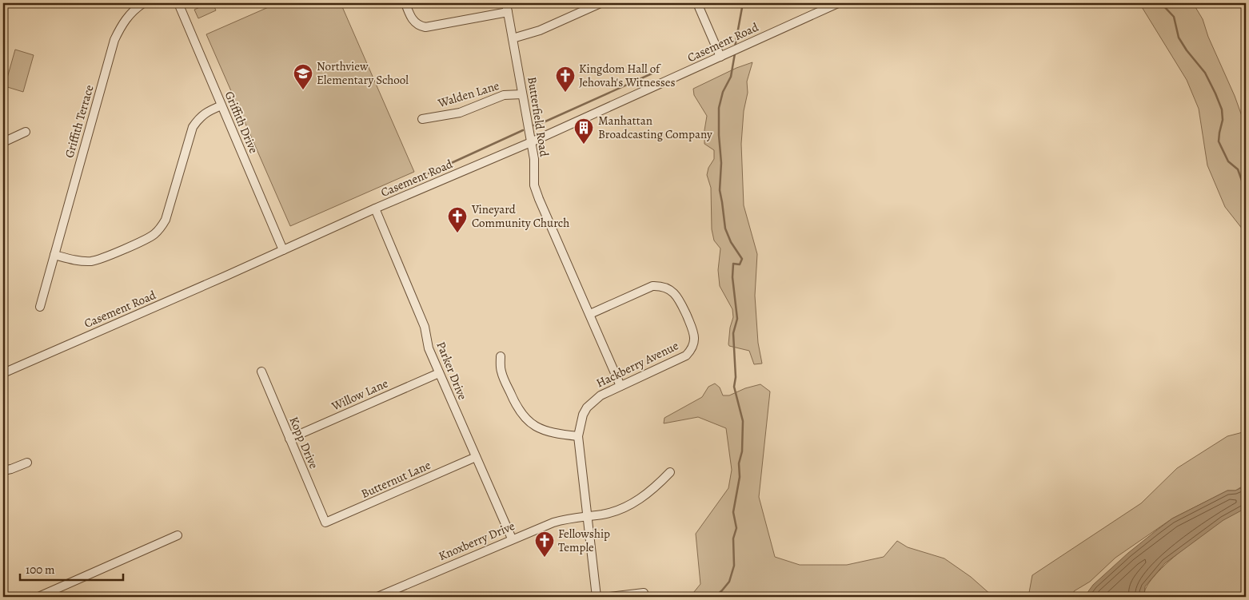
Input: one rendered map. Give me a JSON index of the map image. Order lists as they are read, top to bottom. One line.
{"streets":{"street":["Casement Road","Walden Lane","Butterfield Road","Griffith Terrace","Griffith Drive","Hackberry Avenue","Parker Drive","Willow Lane","Kopp Drive","Butternut Lane","Knoxberry Drive"]},"crossings":[["Casement Road","Butterfield Road"],["Casement Road","Griffith Drive"],["Casement Road","Parker Drive"],["Walden Lane","Butterfield Road"],["Butterfield Road","Hackberry Avenue"],["Hackberry Avenue","Knoxberry Drive"],["Parker Drive","Willow Lane"],["Parker Drive","Butternut Lane"],["Parker Drive","Knoxberry Drive"],["Willow Lane","Kopp Drive"],["Kopp Drive","Butternut Lane"]],"places":{"school or university":["Northview Elementary School"],"church":["Kingdom Hall of Jehovah's Witnesses","Vineyard Community Church","Fellowship Temple"],"building":["Manhattan Broadcasting Company"]},"scale_bar":"100 m"}
